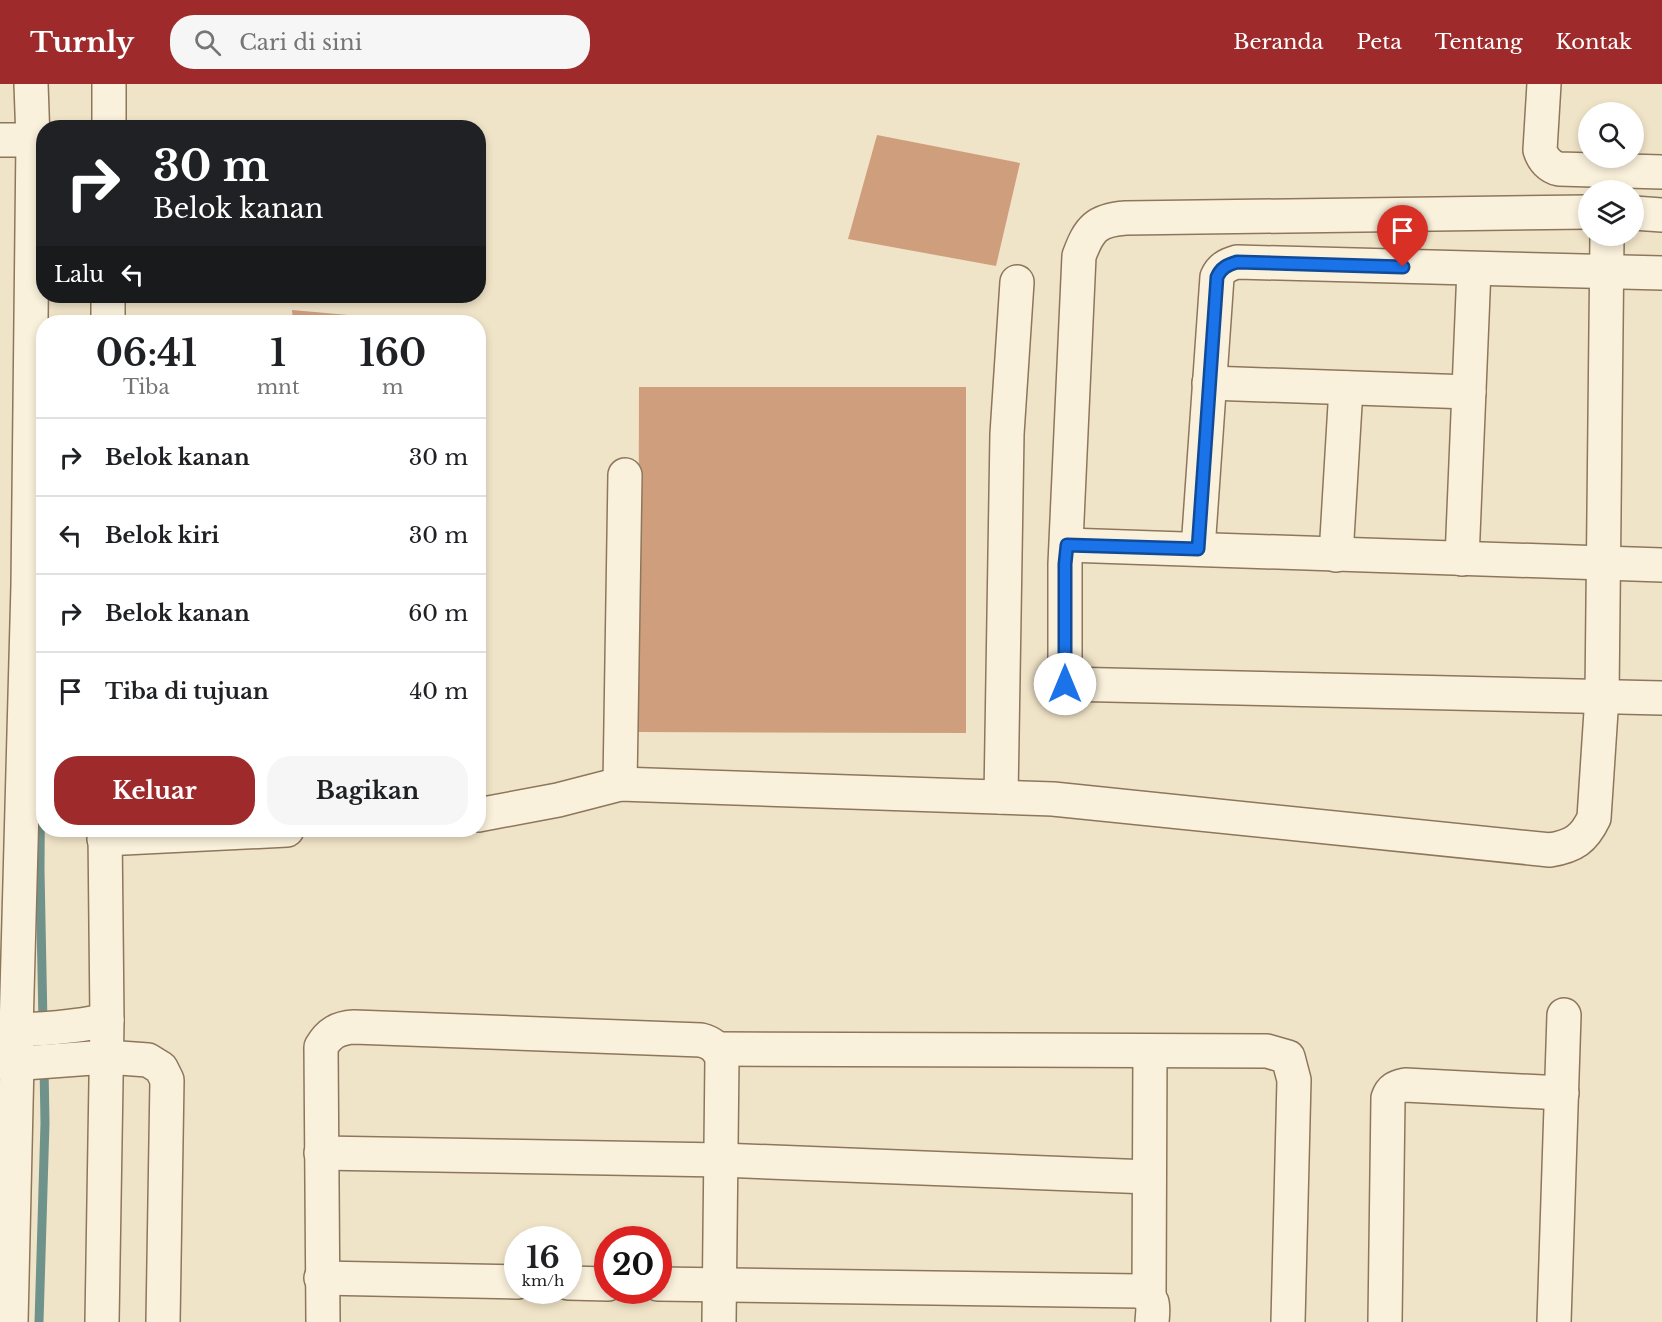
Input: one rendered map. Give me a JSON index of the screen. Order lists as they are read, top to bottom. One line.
{"page":{"header":"Turnly","search":"Cari di sini","nav":["Beranda","Peta","Tentang","Kontak"],"turn":["30 m","Belok kanan"],"then":"Lalu","eta":["06:41","Tiba","1","mnt","160","m"],"list":[{"name":"Belok kanan","value":"30 m"},{"name":"Belok kiri","value":"30 m"},{"name":"Belok kanan","value":"60 m"},{"name":"Tiba di tujuan","value":"40 m"}],"buttons":["Keluar","Bagikan"],"speed":"16 km/h","limit":"20"}}
